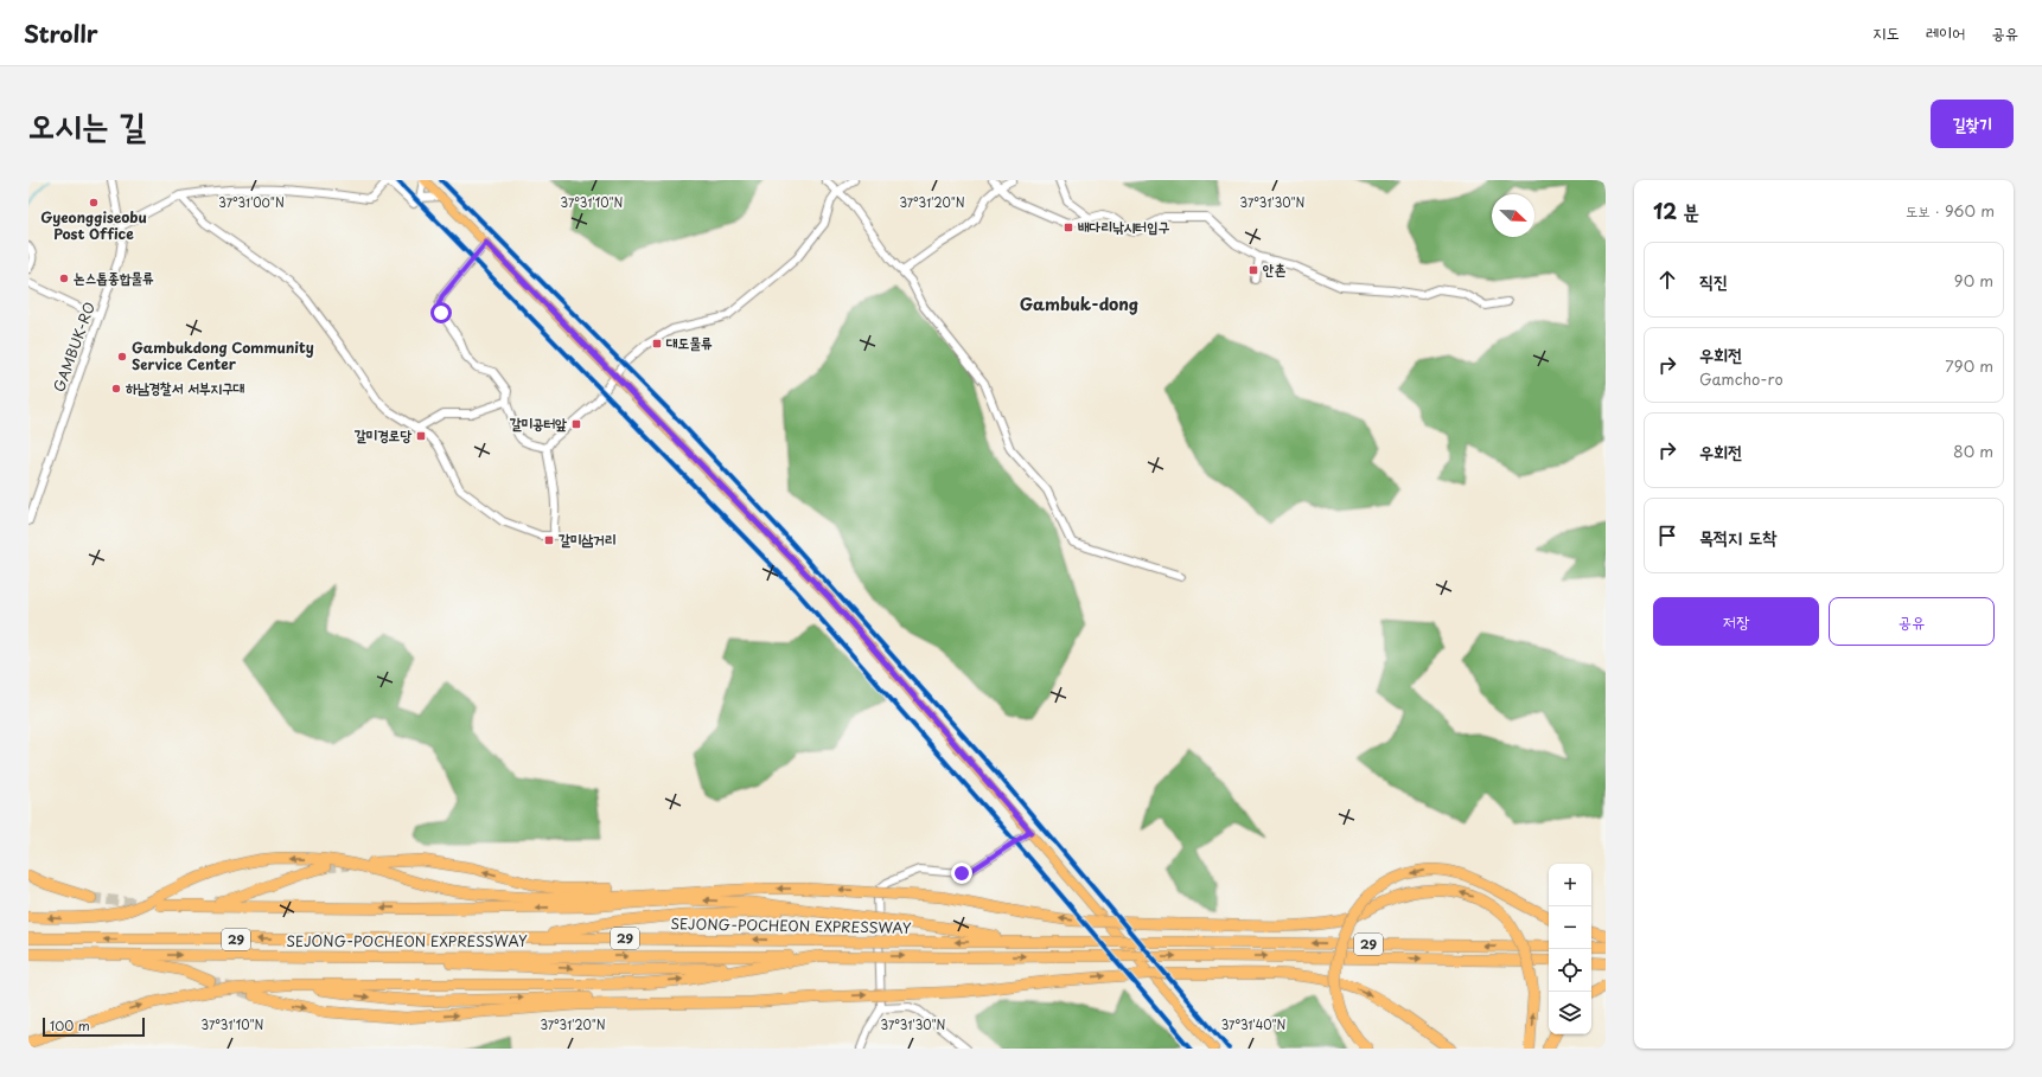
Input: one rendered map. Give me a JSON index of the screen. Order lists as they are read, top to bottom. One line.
{"streets":{"highway":["SEJONG-POCHEON EXPRESSWAY","29"],"street":["GAMBUK-RO"]},"districts":["Gambuk-dong"],"places":{"other":["Gyeonggiseobu Post Office","논스톱종합물류","Gambukdong Community Service Center","하남경찰서 서부지구대"],"transit":["배다리낚시터입구","안촌","대도물류","갈미공터앞","갈미경로당","갈미삼거리"]},"scale_bar":"100 m","north":"bottom right","page":{"header":"Strollr","nav":["지도","레이어","공유"],"title":"오시는 길","buttons":["길찾기",["저장","공유"]],"heading":["12 분","도보 · 960 m"],"list":[["직진","90 m"],["우회전","Gamcho-ro","790 m"],["우회전","80 m"],"목적지 도착"],"map_buttons":["+","−"],"scale":"100 m"},"coordinates":["37°31'00\"N","37°31'10\"N","37°31'20\"N","37°31'30\"N","37°31'40\"N"]}
